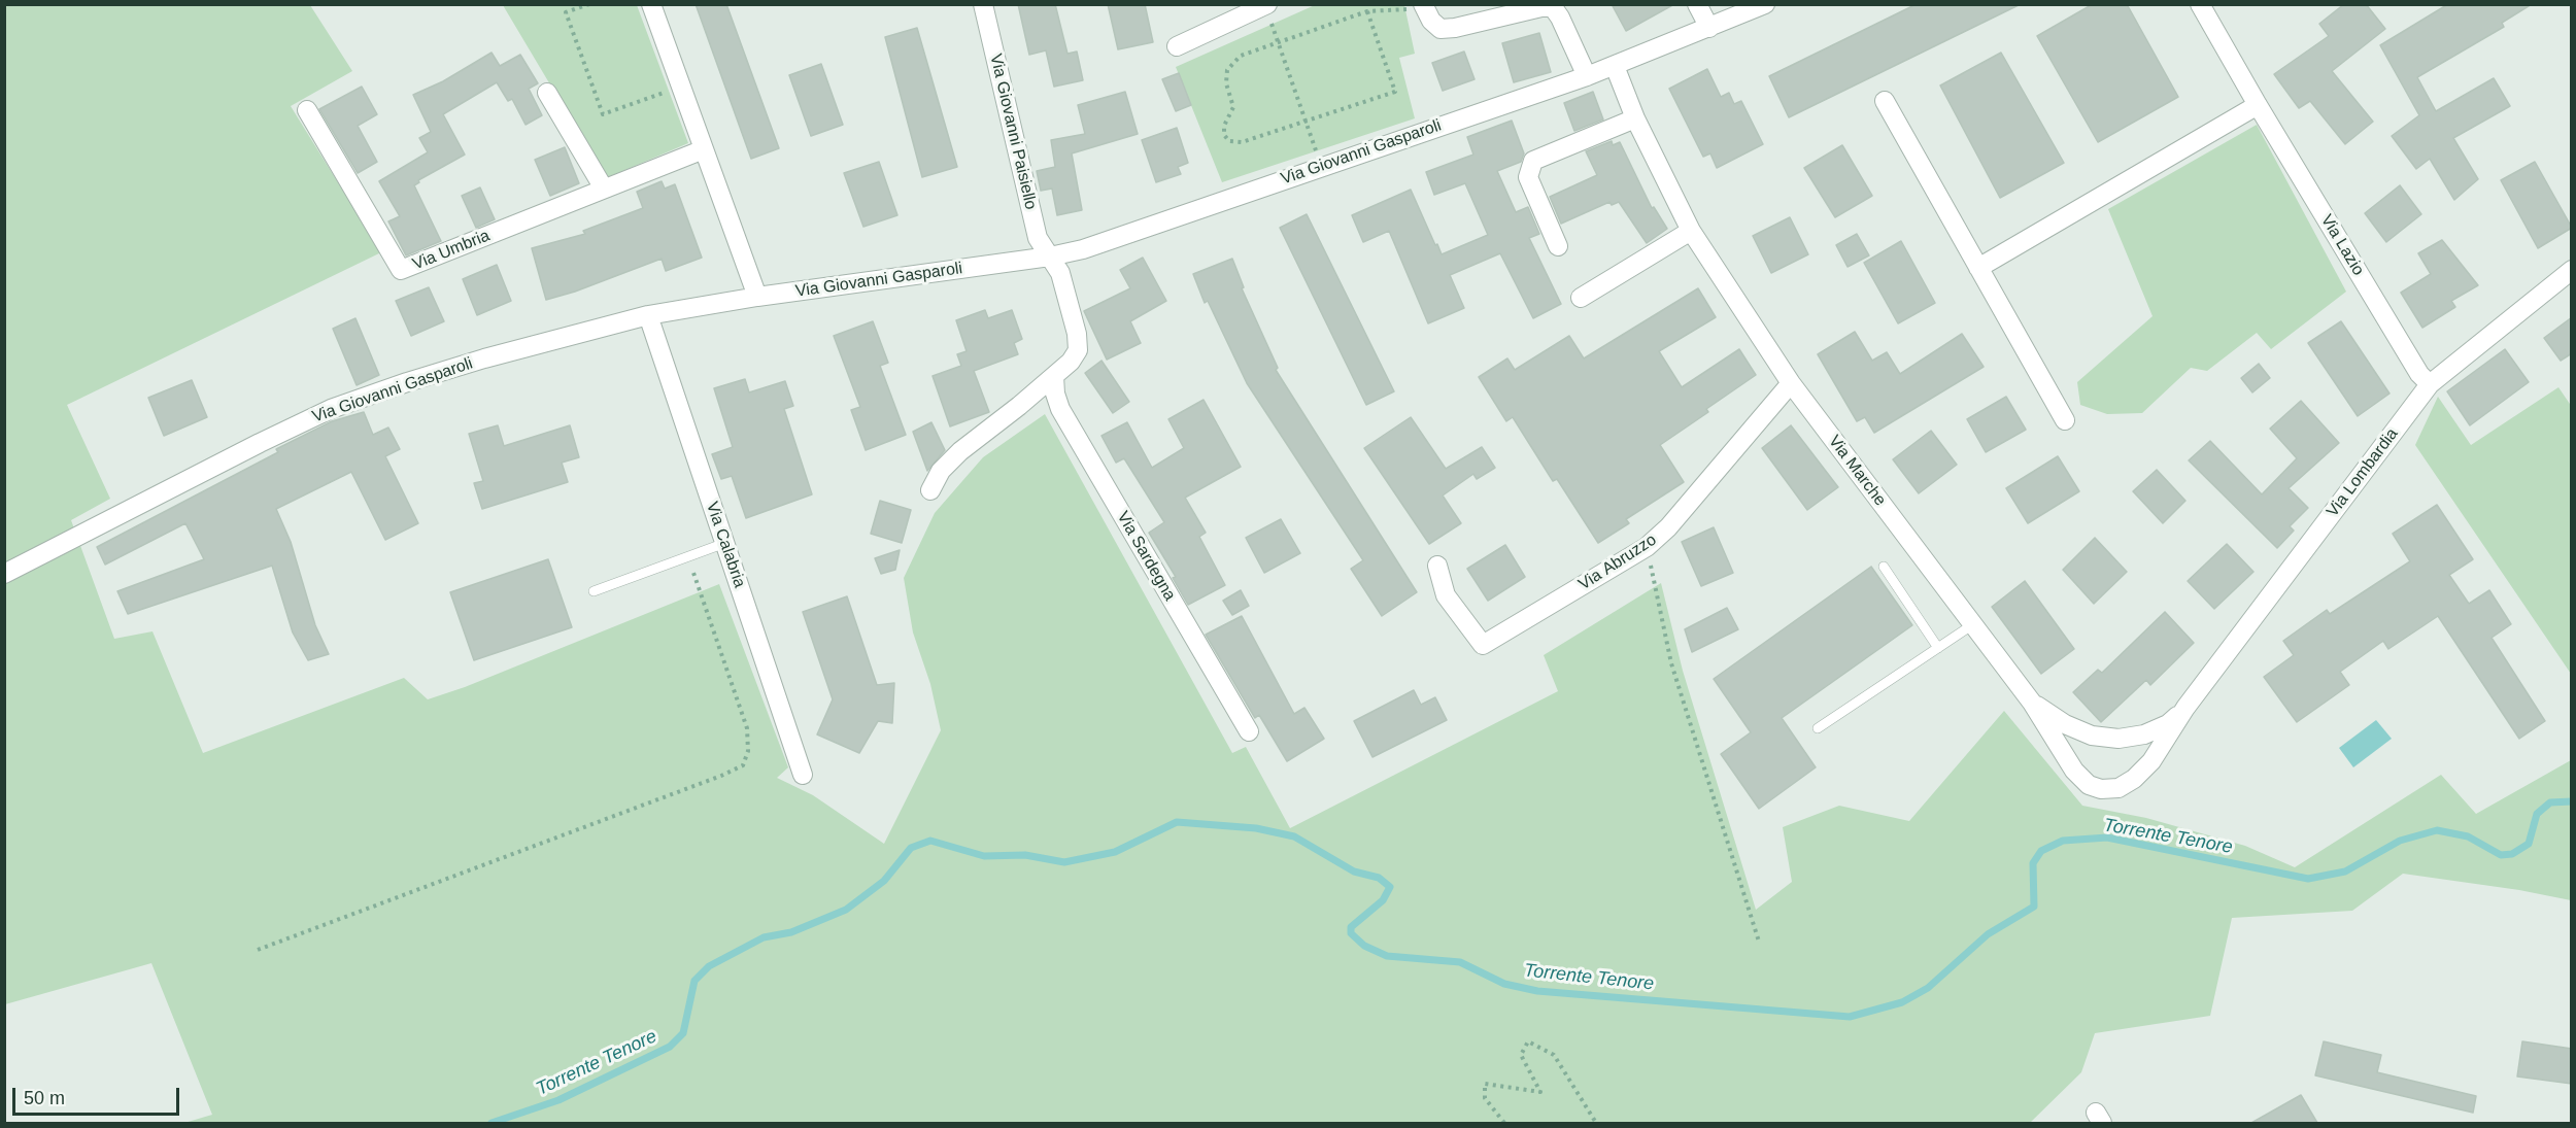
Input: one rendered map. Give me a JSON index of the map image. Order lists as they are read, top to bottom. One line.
{"streets":{"street":["Via Giovanni Paisiello","Via Giovanni Gasparoli","Via Lazio","Via Umbria","Via Marche","Via Lombardia","Via Calabria","Via Sardegna","Via Abruzzo"]},"crossings":[["Via Giovanni Paisiello","Via Giovanni Gasparoli"],["Via Giovanni Gasparoli","Via Marche"],["Via Giovanni Gasparoli","Via Calabria"],["Via Lazio","Via Lombardia"],["Via Marche","Via Lombardia"],["Via Marche","Via Abruzzo"]],"water":["Torrente Tenore"],"scale_bar":"50 m"}
